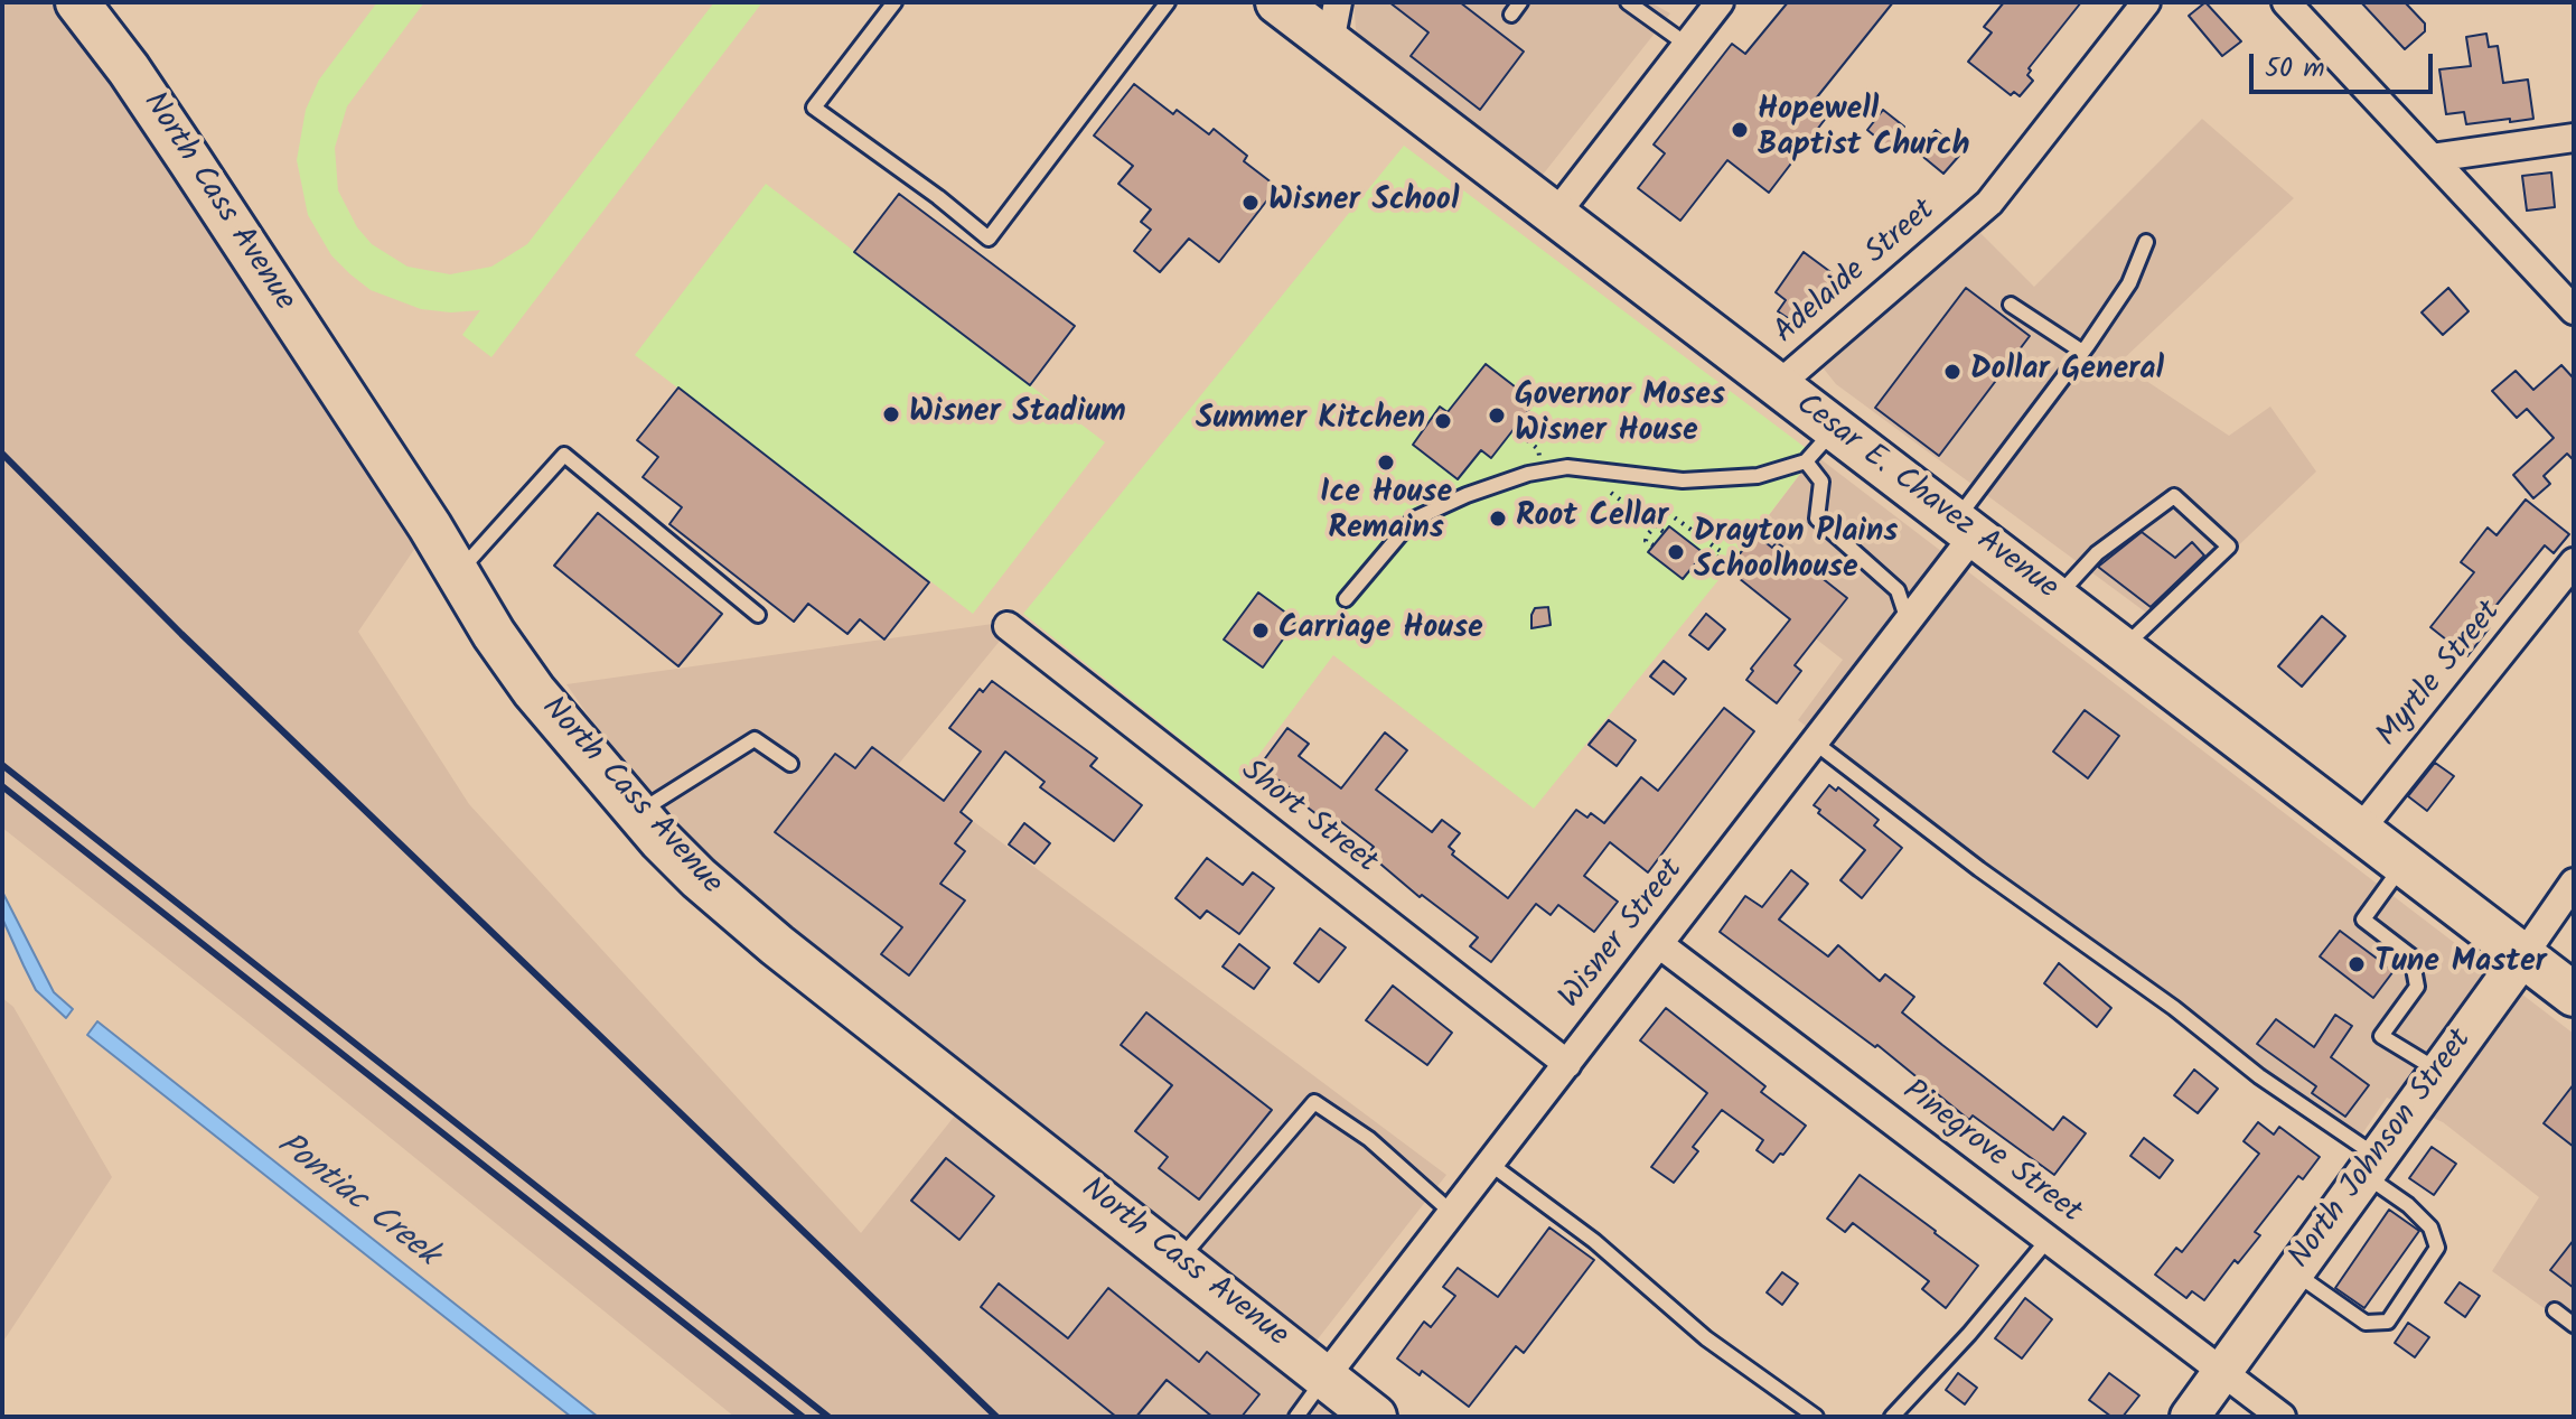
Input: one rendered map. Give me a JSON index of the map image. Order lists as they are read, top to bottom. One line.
{"streets":{"main road":["North Cass Avenue","Cesar E. Chavez Avenue"],"street":["Adelaide Street","Myrtle Street","Short Street","Wisner Street","North Johnson Street","Pinegrove Street"]},"crossings":[["North Cass Avenue","Wisner Street"],["Adelaide Street","Cesar E. Chavez Avenue"],["Cesar E. Chavez Avenue","Myrtle Street"],["Cesar E. Chavez Avenue","Wisner Street"],["Cesar E. Chavez Avenue","North Johnson Street"],["Short Street","Wisner Street"],["Wisner Street","Pinegrove Street"],["North Johnson Street","Pinegrove Street"]],"water":["Pontiac Creek"],"places":["Hopewell Baptist Church","Wisner School","Dollar General","Wisner Stadium","Governor Moses Wisner House","Summer Kitchen","Ice House Remains","Root Cellar","Drayton Plains Schoolhouse","Carriage House","Tune Master"],"scale_bar":"50 m"}
